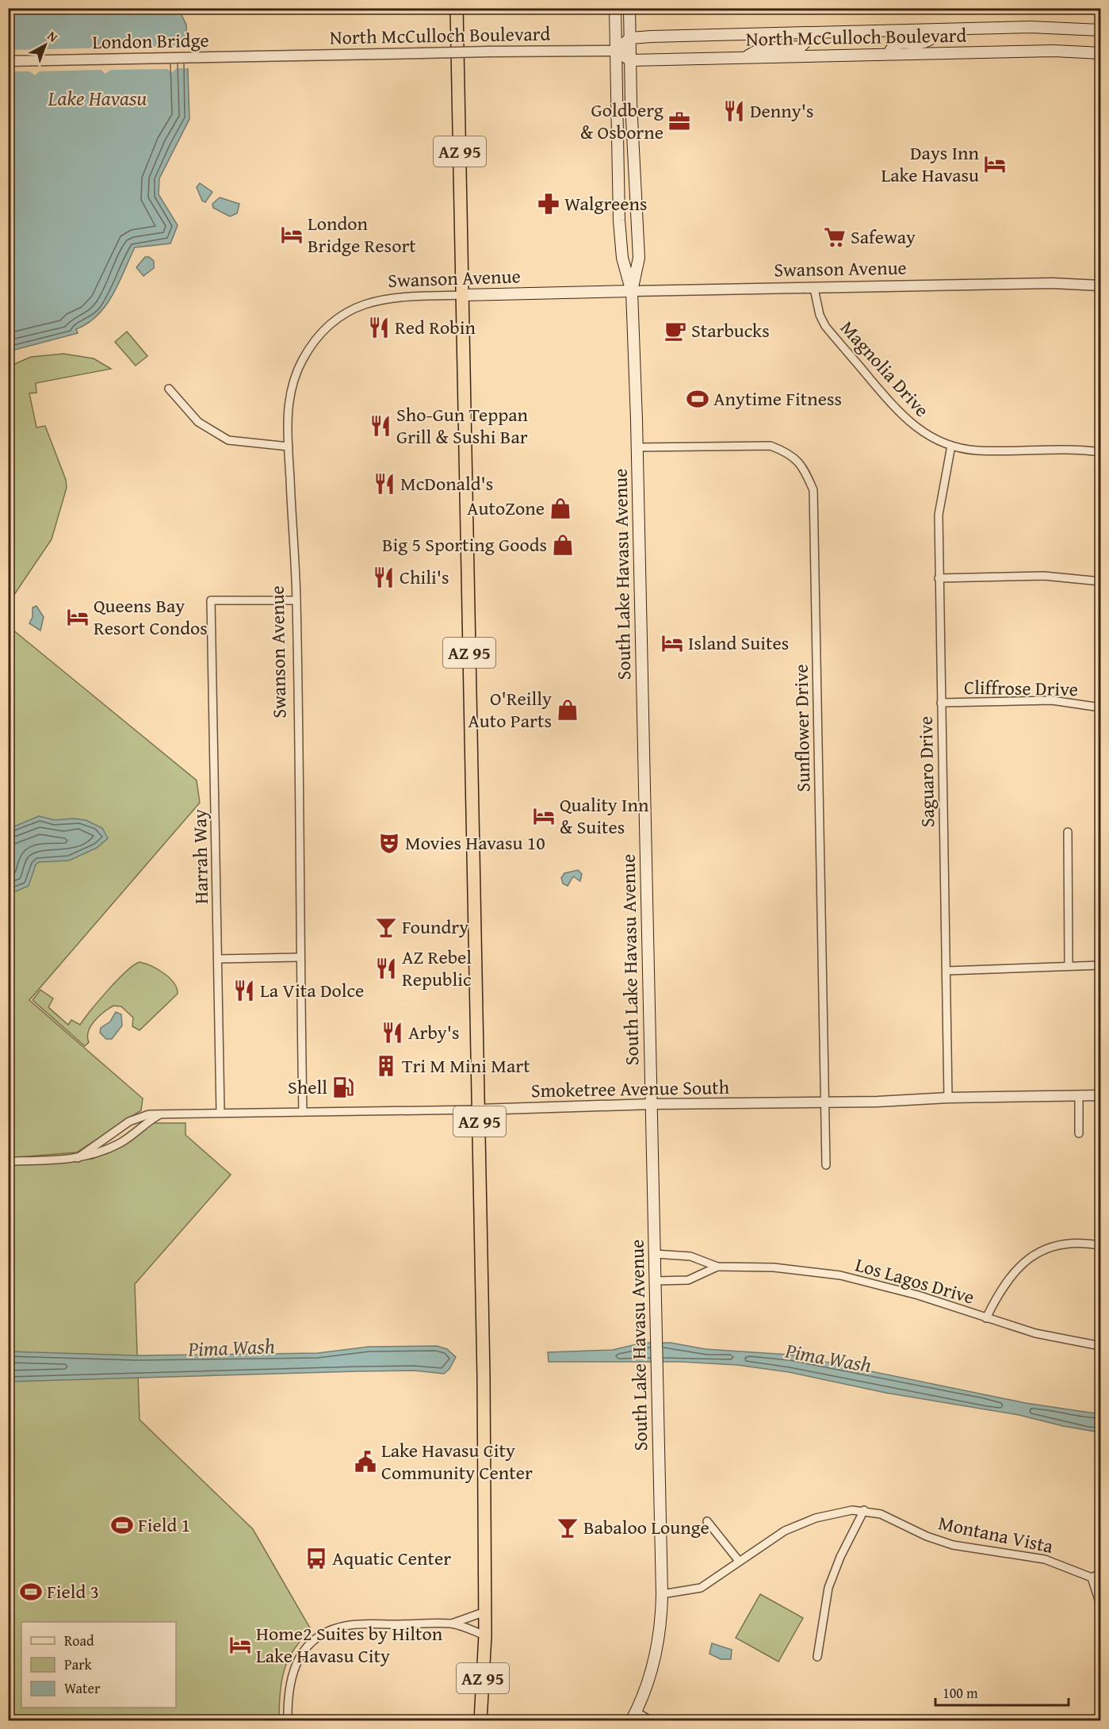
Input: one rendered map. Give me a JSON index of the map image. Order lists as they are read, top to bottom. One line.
{"streets":{"highway":["AZ 95"],"main road":["North McCulloch Boulevard","Swanson Avenue","South Lake Havasu Avenue"],"street":["London Bridge","Magnolia Drive","Cliffrose Drive","Sunflower Drive","Saguaro Drive","Harrah Way","Smoketree Avenue South","Los Lagos Drive","Montana Vista"]},"crossings":[["North McCulloch Boulevard","London Bridge"],["North McCulloch Boulevard","South Lake Havasu Avenue"],["AZ 95","Swanson Avenue"],["AZ 95","Smoketree Avenue South"],["Swanson Avenue","Magnolia Drive"],["Swanson Avenue","South Lake Havasu Avenue"],["Swanson Avenue","Harrah Way"],["Swanson Avenue","Smoketree Avenue South"],["Magnolia Drive","Saguaro Drive"],["South Lake Havasu Avenue","Sunflower Drive"],["South Lake Havasu Avenue","Smoketree Avenue South"],["South Lake Havasu Avenue","Los Lagos Drive"],["South Lake Havasu Avenue","Montana Vista"],["Cliffrose Drive","Saguaro Drive"],["Sunflower Drive","Smoketree Avenue South"],["Saguaro Drive","Smoketree Avenue South"],["Harrah Way","Smoketree Avenue South"]],"water":["Lake Havasu","Pima Wash"],"places":{"restaurant":["Denny's","Red Robin","Sho-Gun Teppan Grill & Sushi Bar","McDonald's","Chili's","AZ Rebel Republic","La Vita Dolce","Arby's"],"office":["Goldberg & Osborne"],"hotel":["Days Inn Lake Havasu","London Bridge Resort","Queens Bay Resort Condos","Island Suites","Quality Inn & Suites","Home2 Suites by Hilton Lake Havasu City"],"pharmacy":["Walgreens"],"supermarket":["Safeway"],"cafe":["Starbucks"],"sports":["Anytime Fitness","Field 1","Field 3"],"shop":["AutoZone","Big 5 Sporting Goods","O'Reilly Auto Parts"],"theatre":["Movies Havasu 10"],"bar":["Foundry","Babaloo Lounge"],"building":["Tri M Mini Mart"],"fuel station":["Shell"],"public building":["Lake Havasu City Community Center"],"bus stop":["Aquatic Center"]},"legend":["Road","Park","Water"],"scale_bar":"100 m","north":"top right"}
